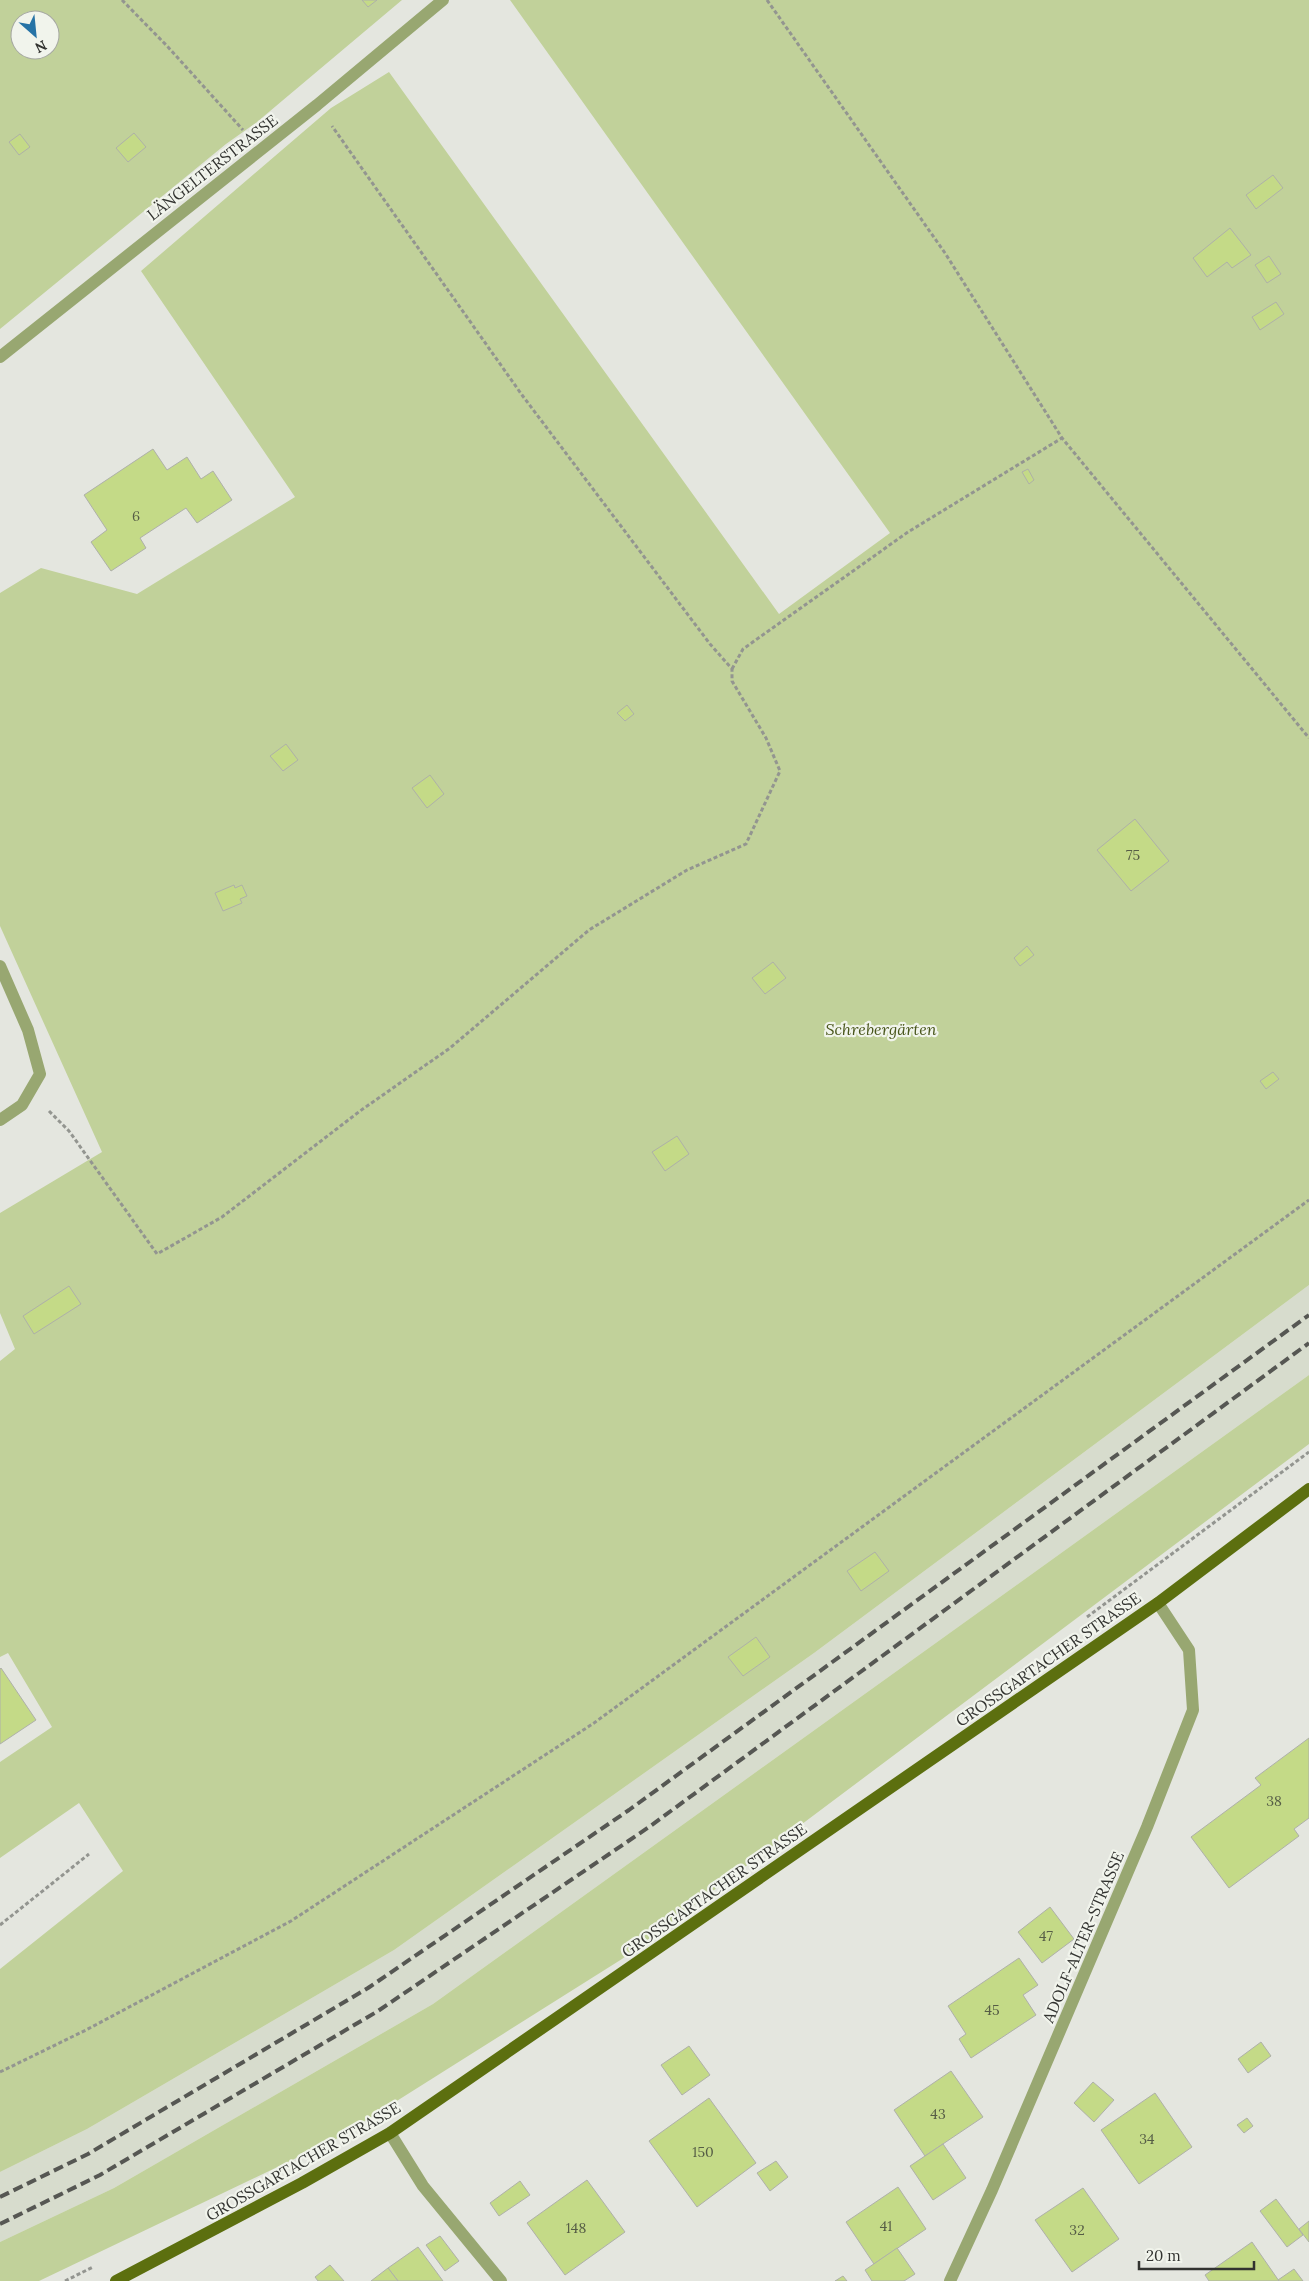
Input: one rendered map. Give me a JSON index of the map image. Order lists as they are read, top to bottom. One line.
{"streets":{"main road":["GROSSGARTACHER STRASSE"],"street":["LÄNGELTERSTRASSE","ADOLF-ALTER-STRASSE"]},"crossings":[["GROSSGARTACHER STRASSE","ADOLF-ALTER-STRASSE"]],"parks":["Schrebergärten"],"house_numbers":["6","75","38","47","45","43","34","150","41","148","32"],"scale_bar":"20 m","north":"bottom right"}
